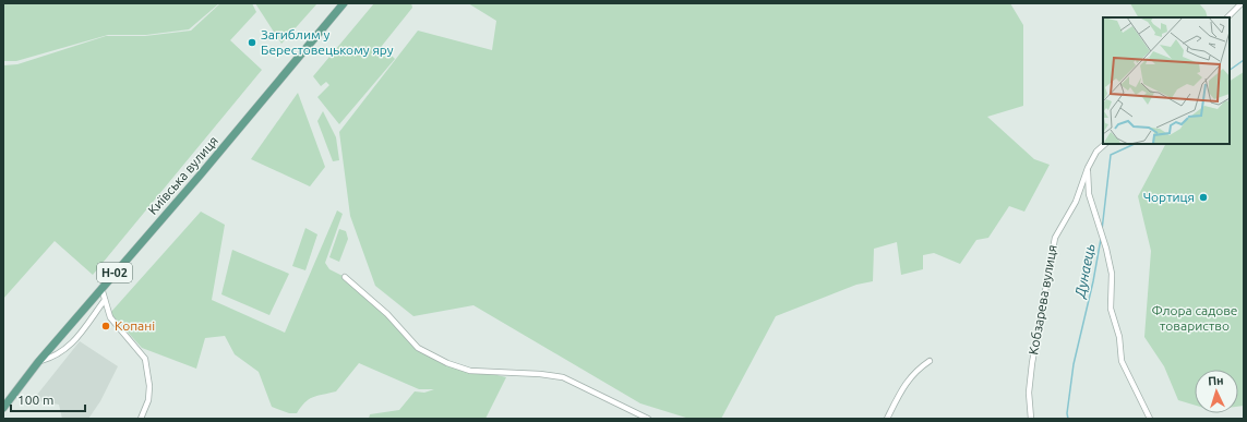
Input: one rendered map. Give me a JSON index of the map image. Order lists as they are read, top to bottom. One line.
{"streets":{"main road":["Київська вулиця","Н-02"],"street":["Кобзарева вулиця"]},"crossings":[["Київська вулиця","Н-02"]],"water":["Дунаець"],"parks":["Флора садове товариство"],"places":["Загиблим у Берестовецькому яру","Чортиця","Копані"],"scale_bar":"100 m","north":"top"}
